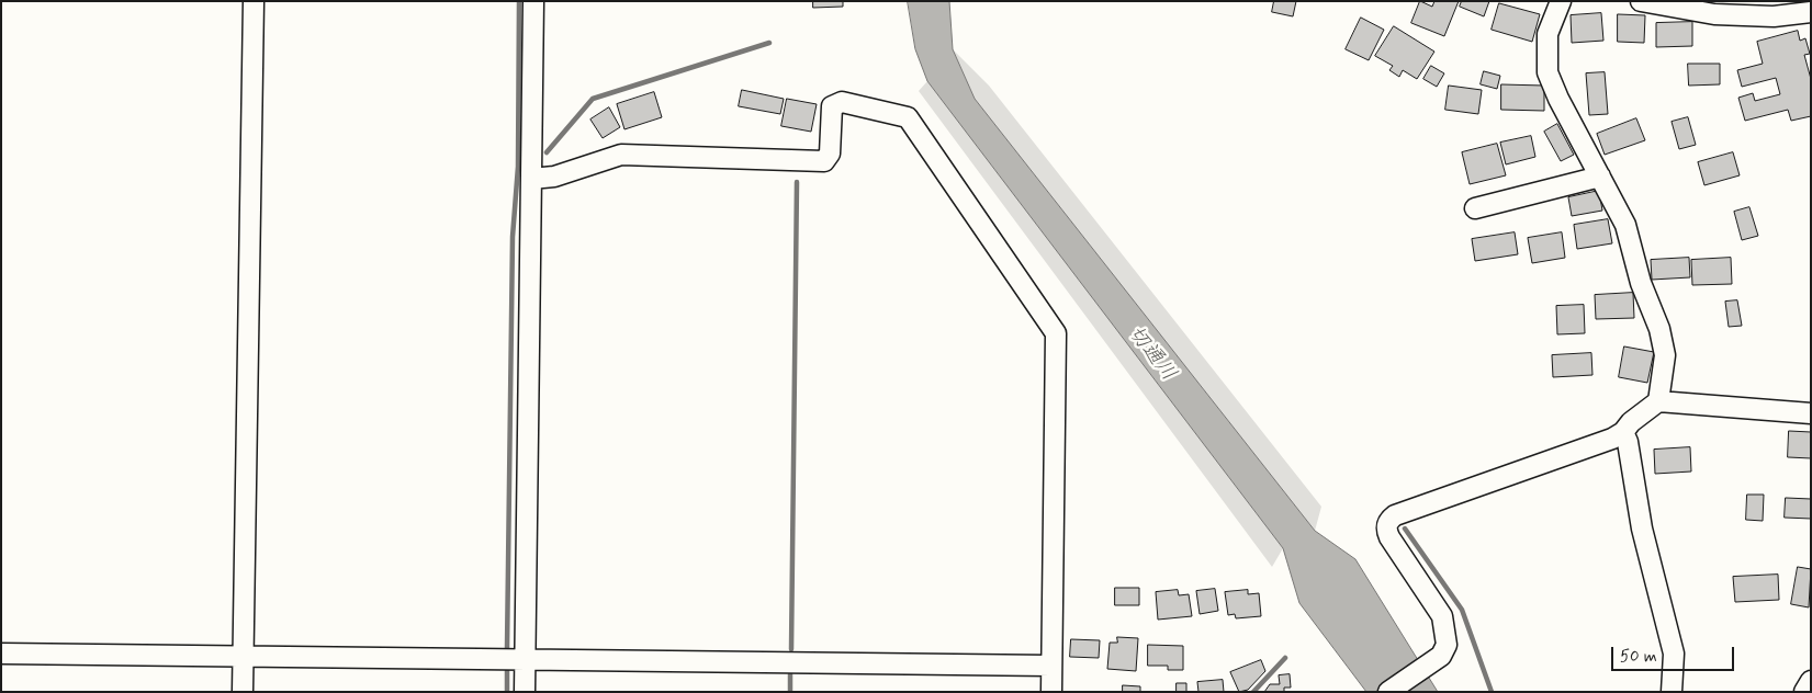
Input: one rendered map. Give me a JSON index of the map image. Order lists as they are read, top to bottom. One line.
{"water":["切通川"],"scale_bar":"50 m"}
